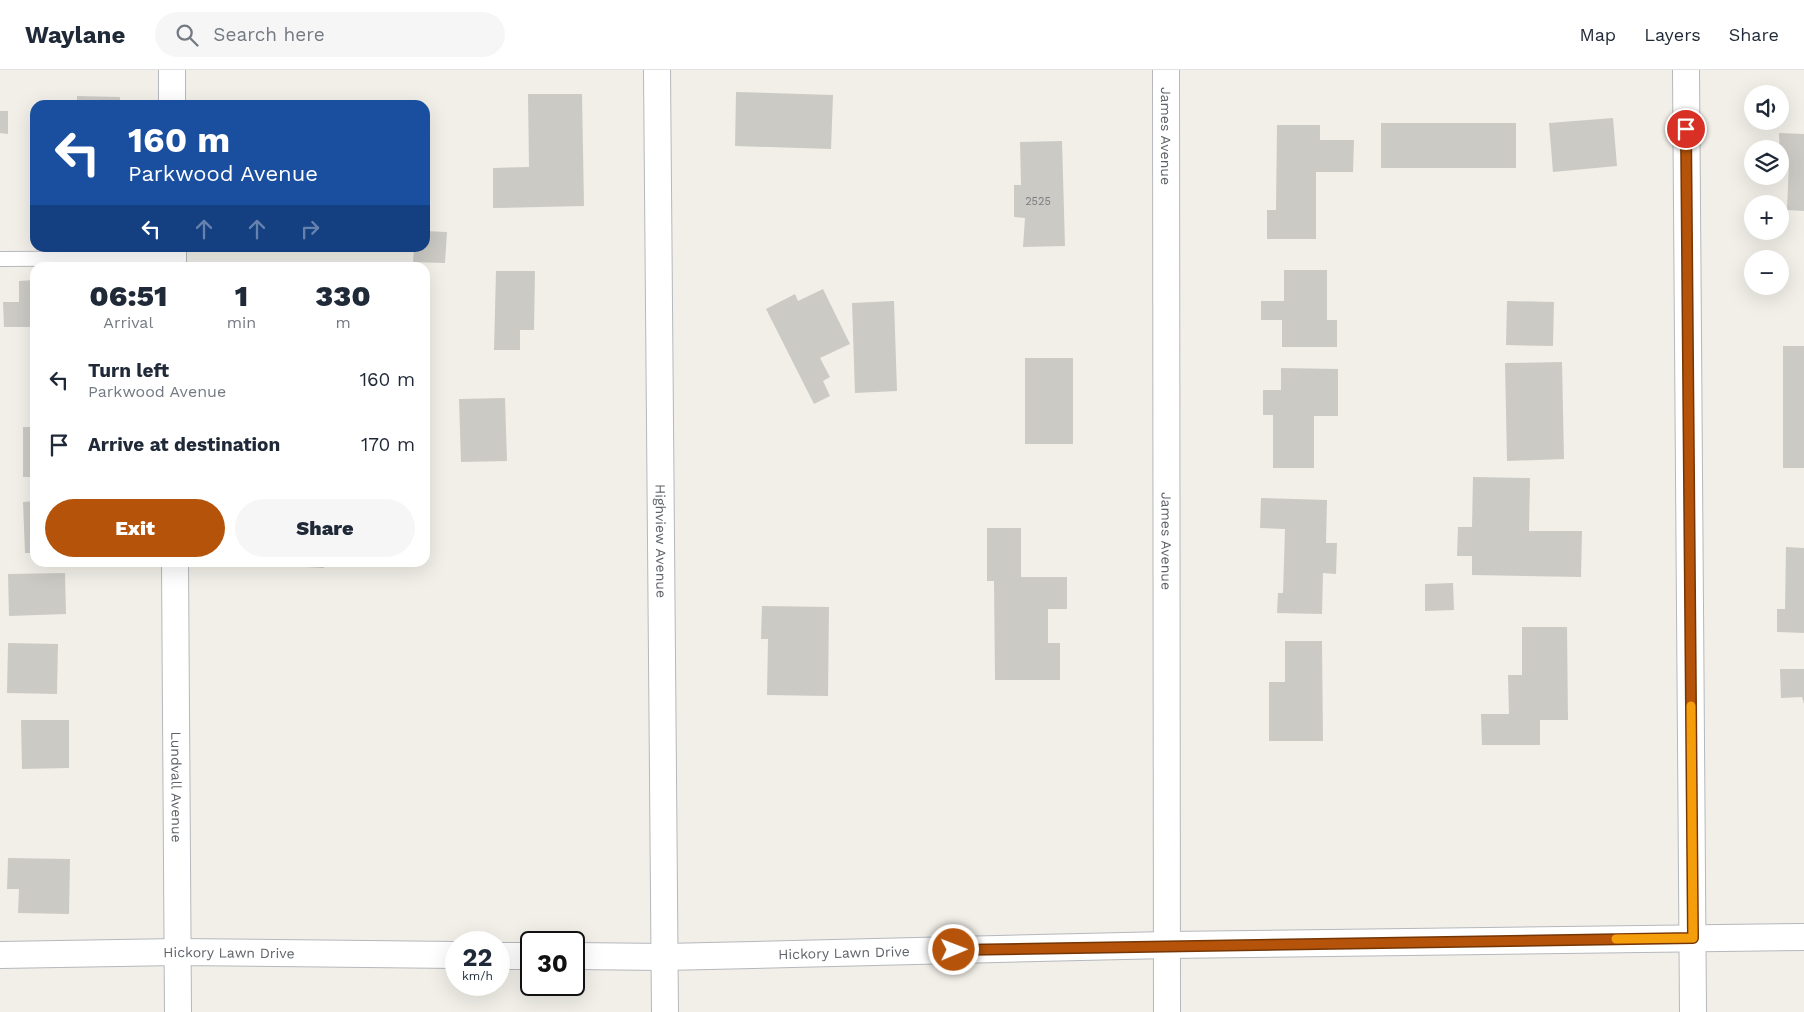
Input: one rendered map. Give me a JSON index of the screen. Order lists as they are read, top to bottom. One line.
{"streets":{"street":["James Avenue","Highview Avenue","Lundvall Avenue","Hickory Lawn Drive"]},"crossings":[["James Avenue","Hickory Lawn Drive"],["Highview Avenue","Hickory Lawn Drive"],["Lundvall Avenue","Hickory Lawn Drive"]],"house_numbers":["2525"],"page":{"header":"Waylane","search":"Search here","nav":["Map","Layers","Share"],"map_buttons":["+","−"],"turn":["160 m","Parkwood Avenue"],"eta":["06:51","Arrival","1","min","330","m"],"list":[{"name":"Turn left","note":"Parkwood Avenue","value":"160 m"},{"name":"Arrive at destination","value":"170 m"}],"buttons":["Exit","Share"],"speed":"22 km/h","limit":"30"}}
